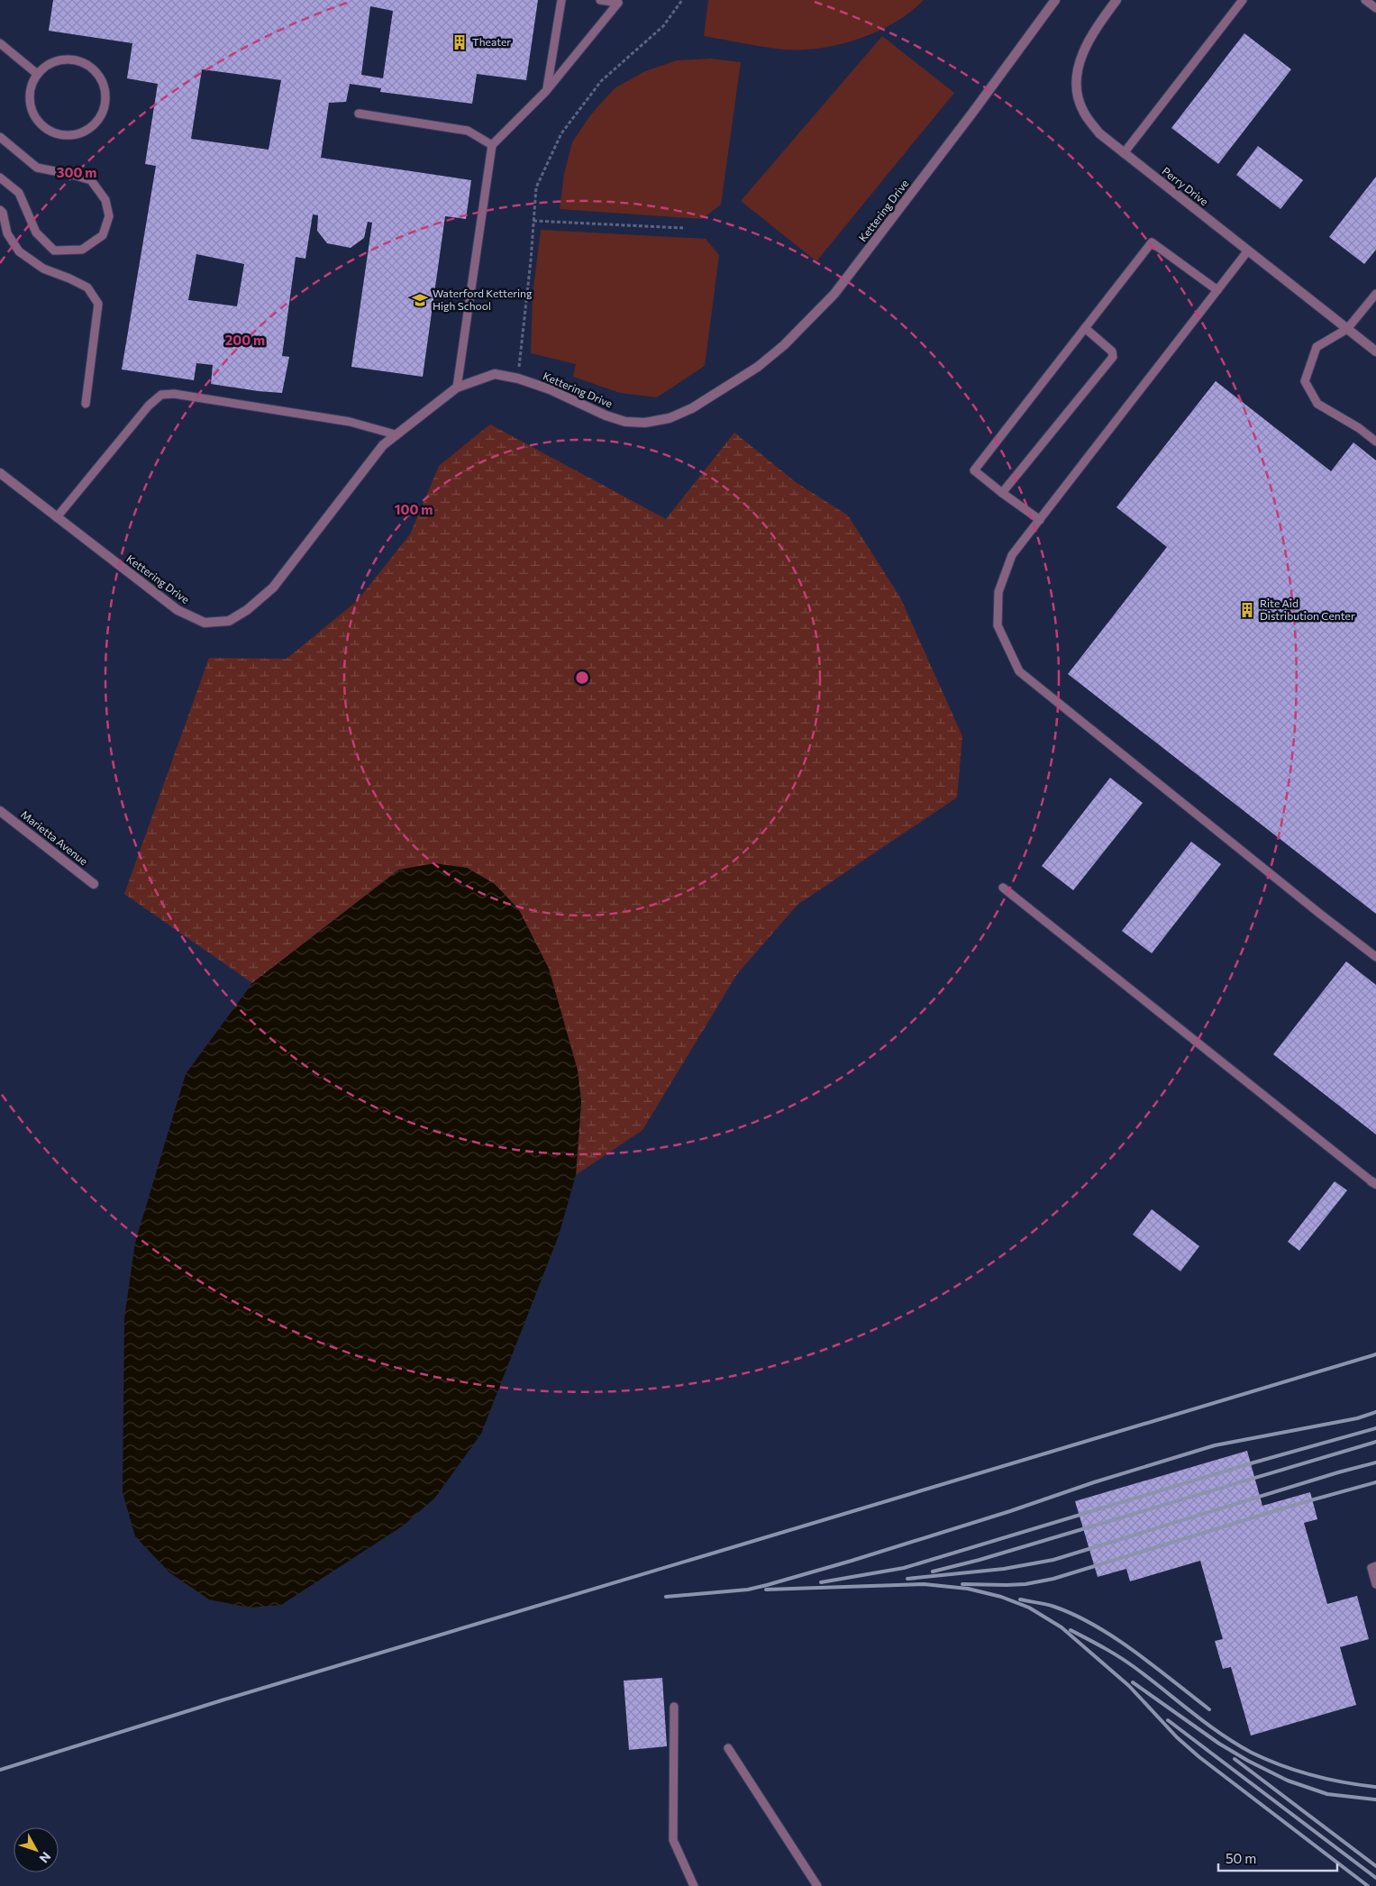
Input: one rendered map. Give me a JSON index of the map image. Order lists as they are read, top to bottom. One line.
{"streets":{"street":["Perry Drive","Kettering Drive","Marietta Avenue"]},"places":{"building":["Theater","Rite Aid Distribution Center"],"school or university":["Waterford Kettering High School"]},"scale_bar":"50 m","north":"bottom right","rings":["300 m","200 m","100 m"]}
